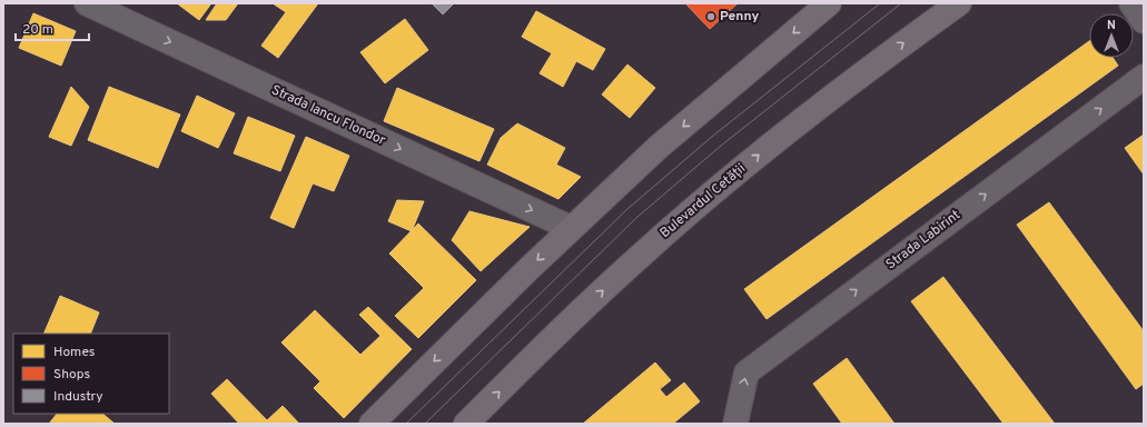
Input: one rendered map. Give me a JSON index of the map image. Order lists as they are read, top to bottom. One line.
{"streets":{"main road":["Bulevardul Cetății"],"street":["Strada Iancu Flondor","Strada Labirint"]},"one_way":["Strada Iancu Flondor","Strada Labirint"],"places":["Penny"],"legend":["Homes","Shops","Industry"],"scale_bar":"20 m","north":"top"}
